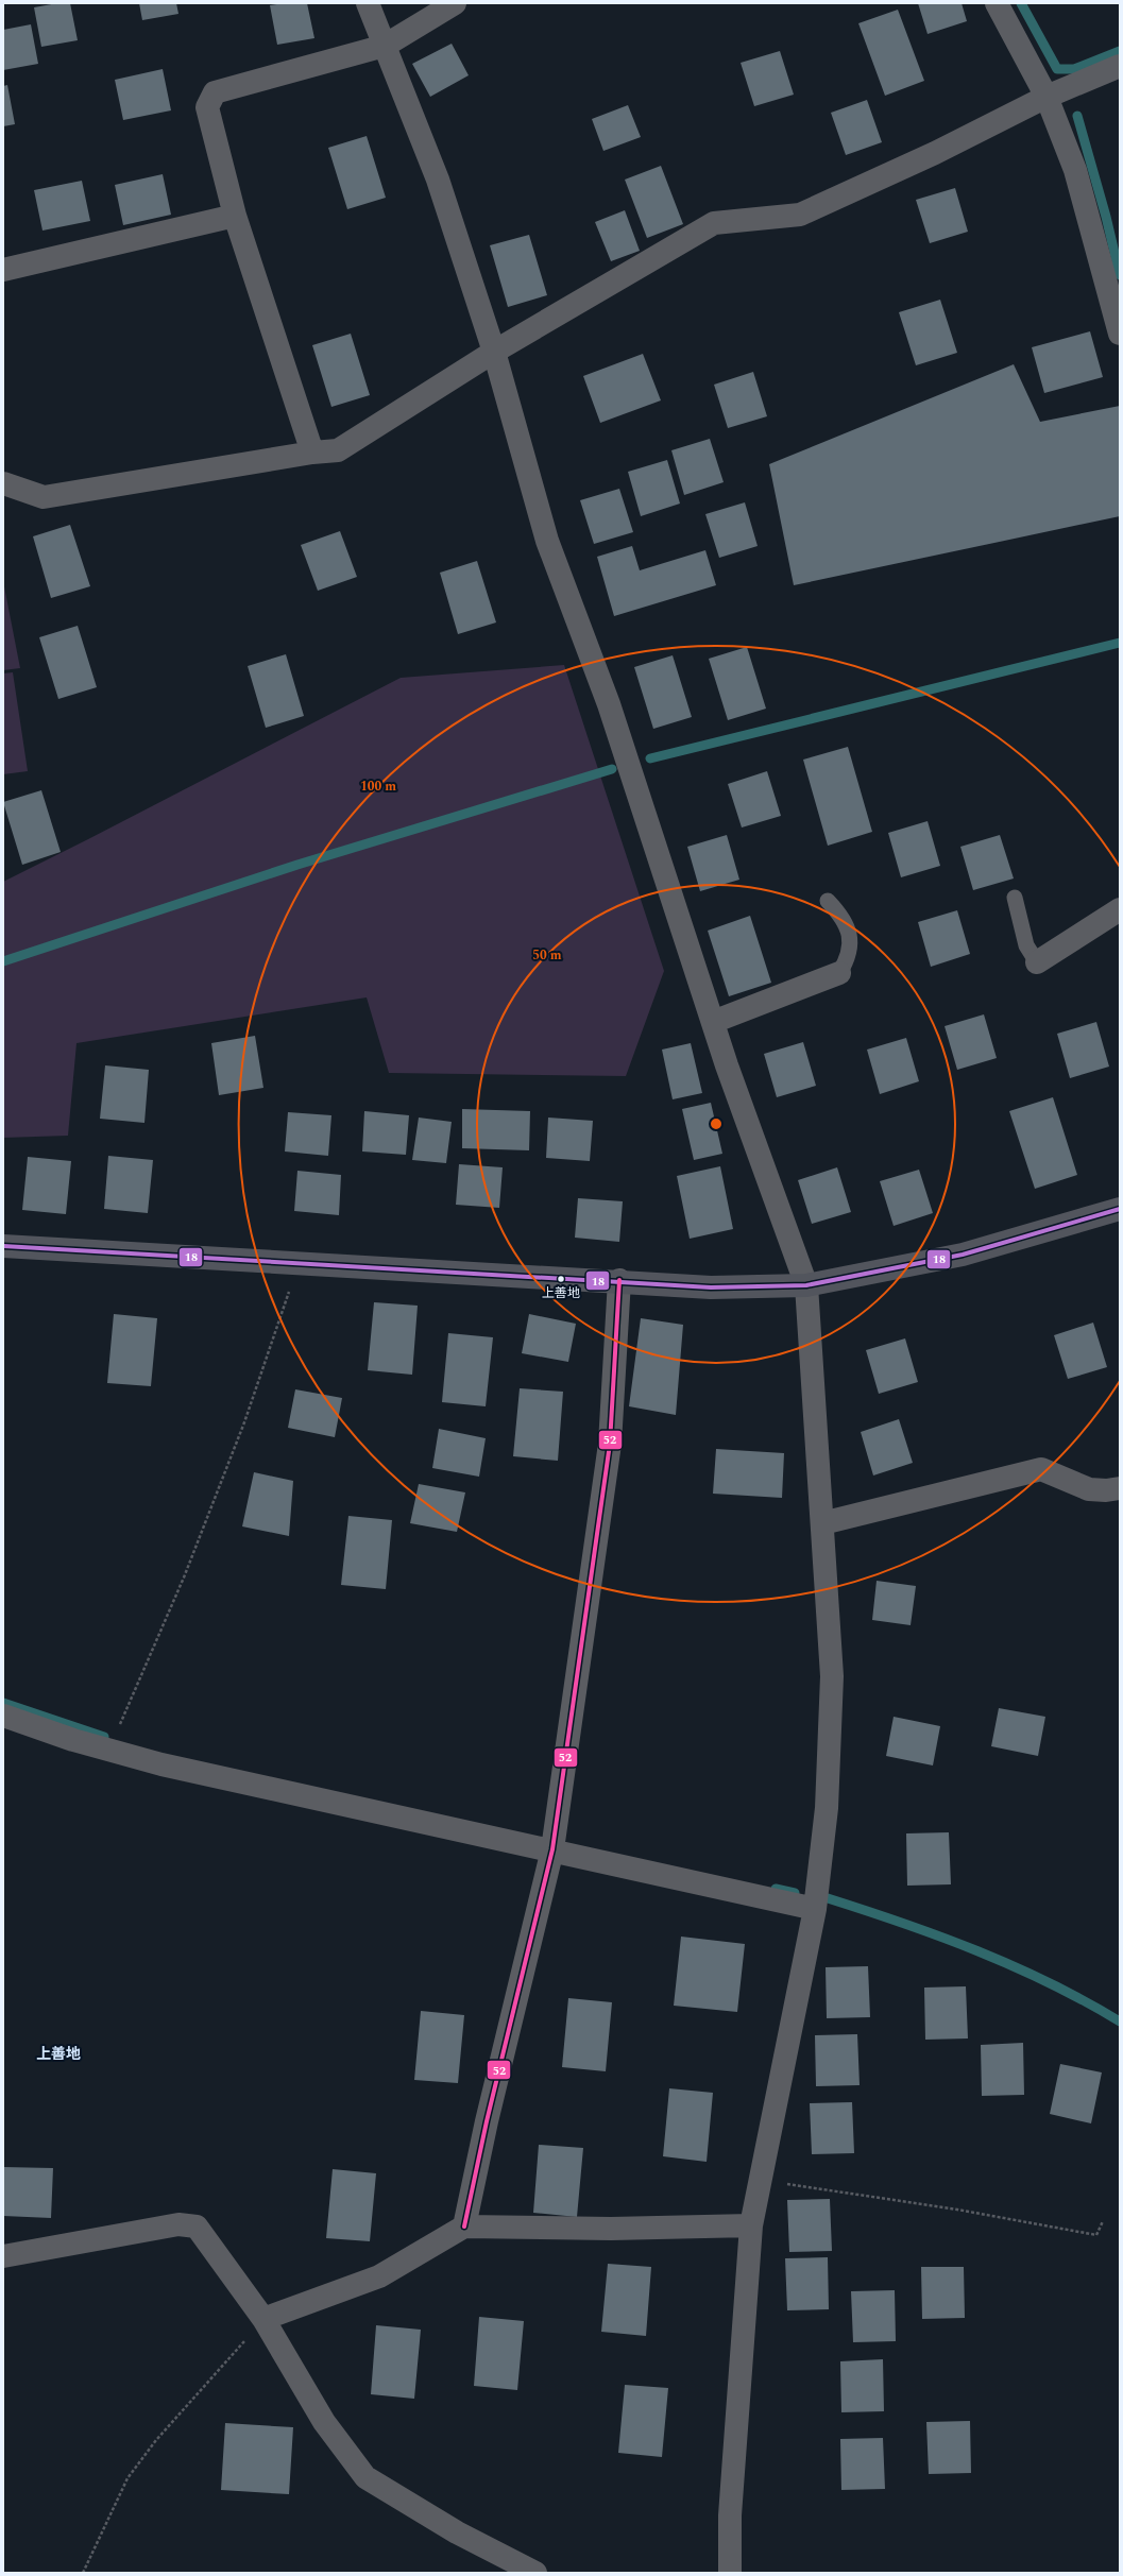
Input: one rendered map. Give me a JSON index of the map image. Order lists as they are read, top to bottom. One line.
{"districts":["上善地"],"places":["上善地"],"lines":["transit line 18","transit line 52"],"rings":["100 m","50 m"]}
